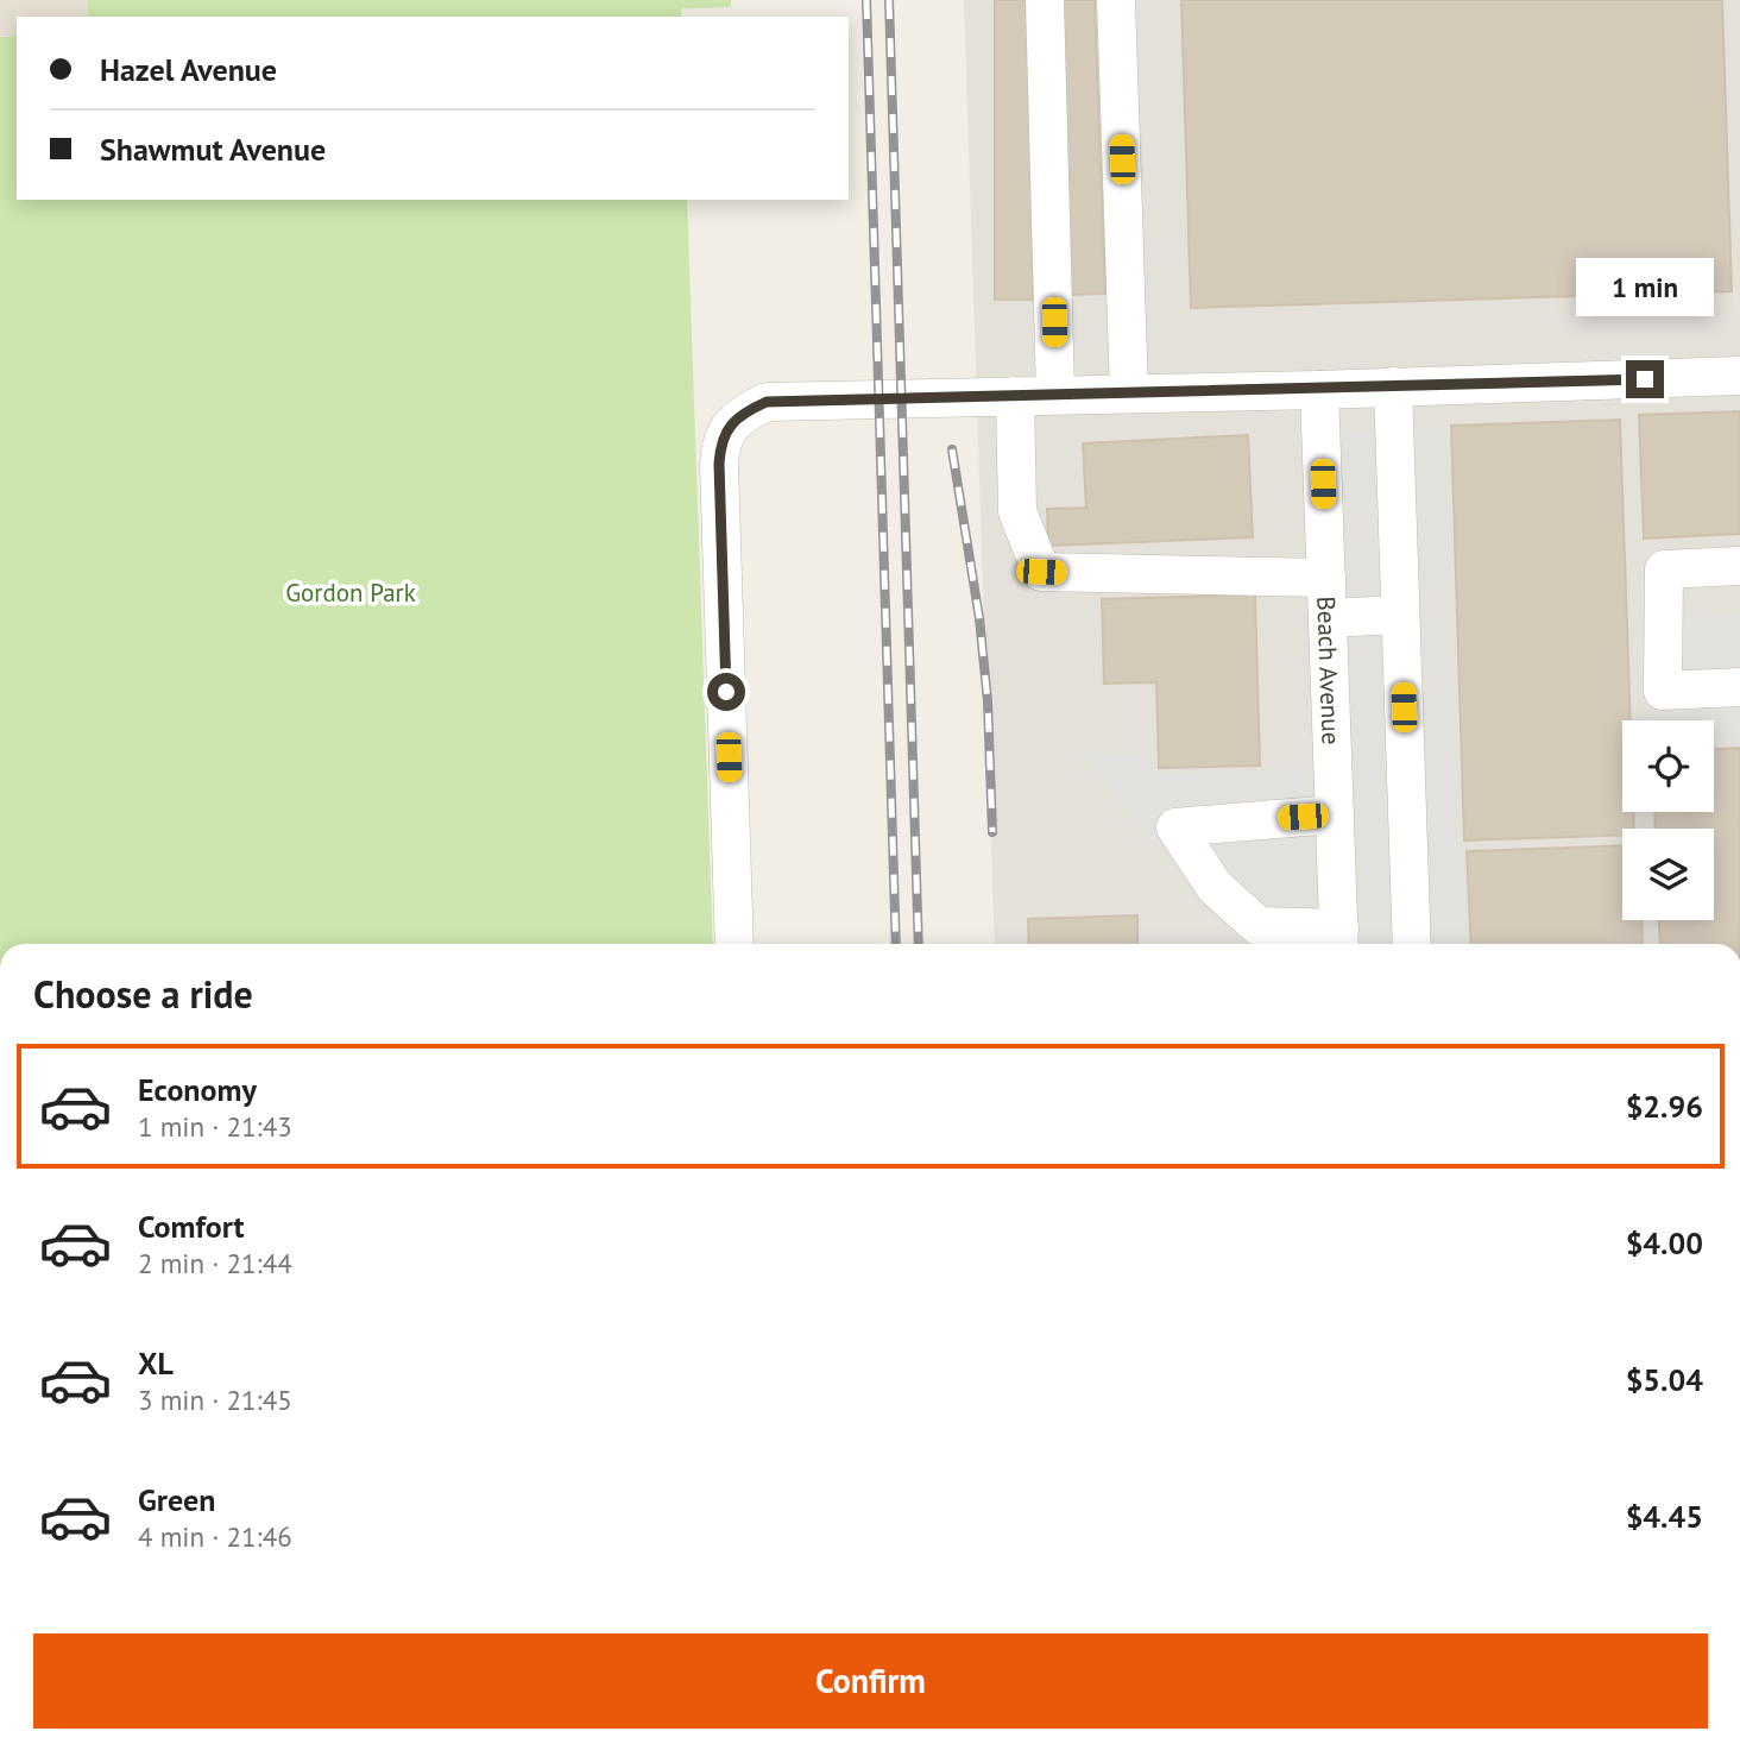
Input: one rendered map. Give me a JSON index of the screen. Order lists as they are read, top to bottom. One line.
{"streets":{"street":["Beach Avenue"]},"parks":["Gordon Park"],"page":{"banner":["Hazel Avenue","Shawmut Avenue"],"bubble":"1 min","heading":"Choose a ride","list":[{"name":"Economy","note":"1 min · 21:43","value":"$2.96"},{"name":"Comfort","note":"2 min · 21:44","value":"$4.00"},{"name":"XL","note":"3 min · 21:45","value":"$5.04"},{"name":"Green","note":"4 min · 21:46","value":"$4.45"}],"buttons":"Confirm"}}
